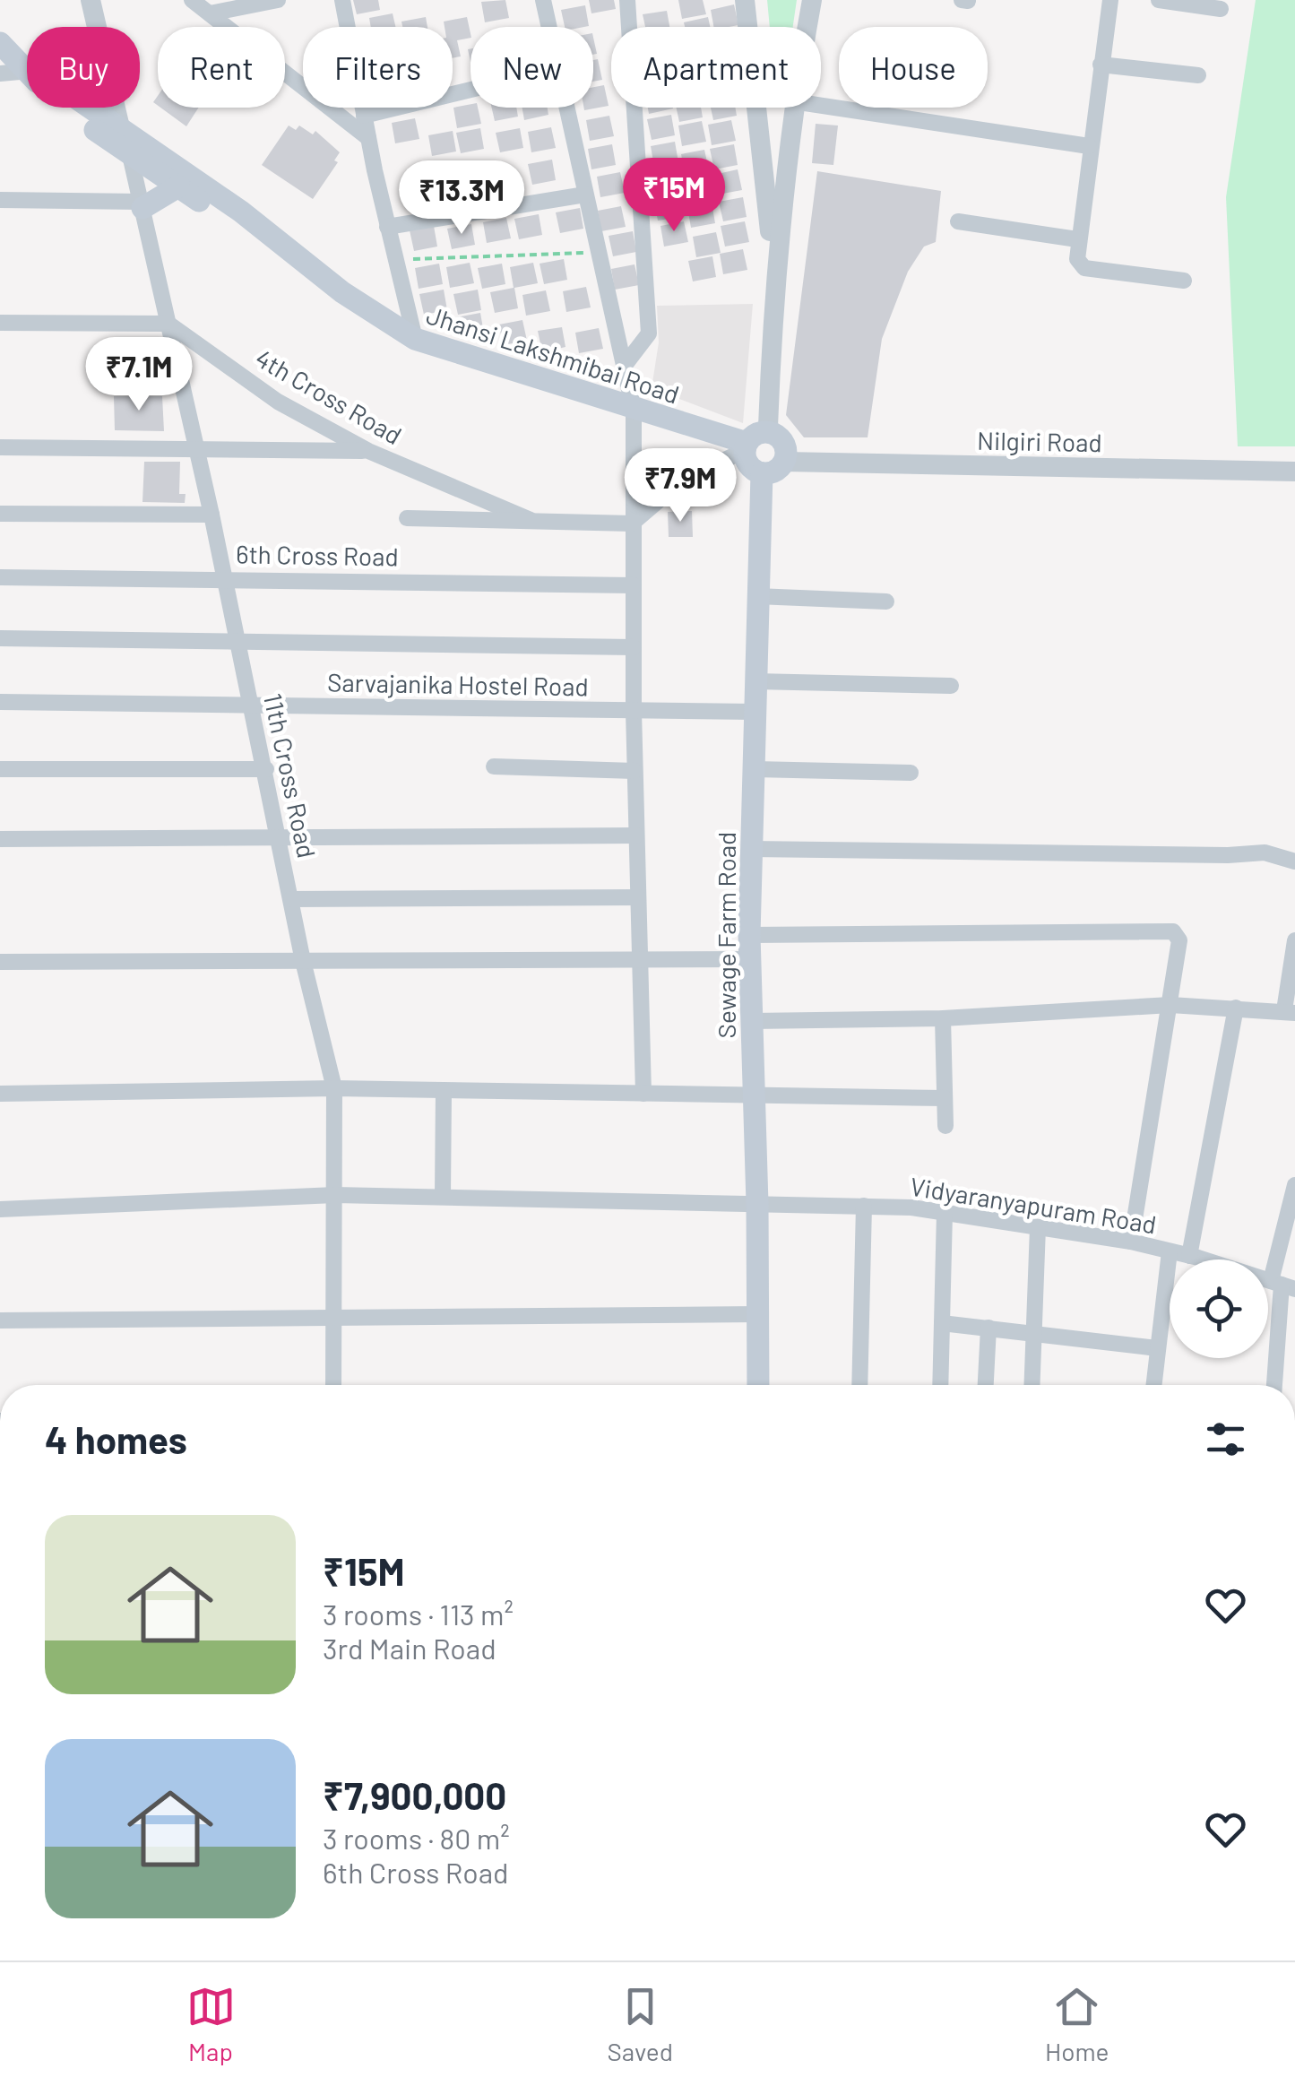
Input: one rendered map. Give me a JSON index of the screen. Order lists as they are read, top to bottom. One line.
{"streets":{"main road":["Jhansi Lakshmibai Road","Sewage Farm Road"],"street":["4th Cross Road","Nilgiri Road","6th Cross Road","Sarvajanika Hostel Road","11th Cross Road","Vidyaranyapuram Road"]},"crossings":[["Jhansi Lakshmibai Road","Nilgiri Road"],["Jhansi Lakshmibai Road","11th Cross Road"],["Jhansi Lakshmibai Road","Sewage Farm Road"],["4th Cross Road","11th Cross Road"],["Nilgiri Road","Sewage Farm Road"],["6th Cross Road","11th Cross Road"],["Sarvajanika Hostel Road","11th Cross Road"],["Sarvajanika Hostel Road","Sewage Farm Road"],["11th Cross Road","Vidyaranyapuram Road"],["Sewage Farm Road","Vidyaranyapuram Road"]],"page":{"chip":["Buy","Rent","Filters","New","Apartment","House"],"price":["₹15M","₹13.3M","₹7.1M","₹7.9M"],"heading":"4 homes","list":[{"name":"₹15M","note":"3 rooms · 113 m² · 3rd Main Road"},{"name":"₹7,900,000","note":"3 rooms · 80 m² · 6th Cross Road"}],"tabs":["Map","Saved","Home"]}}
